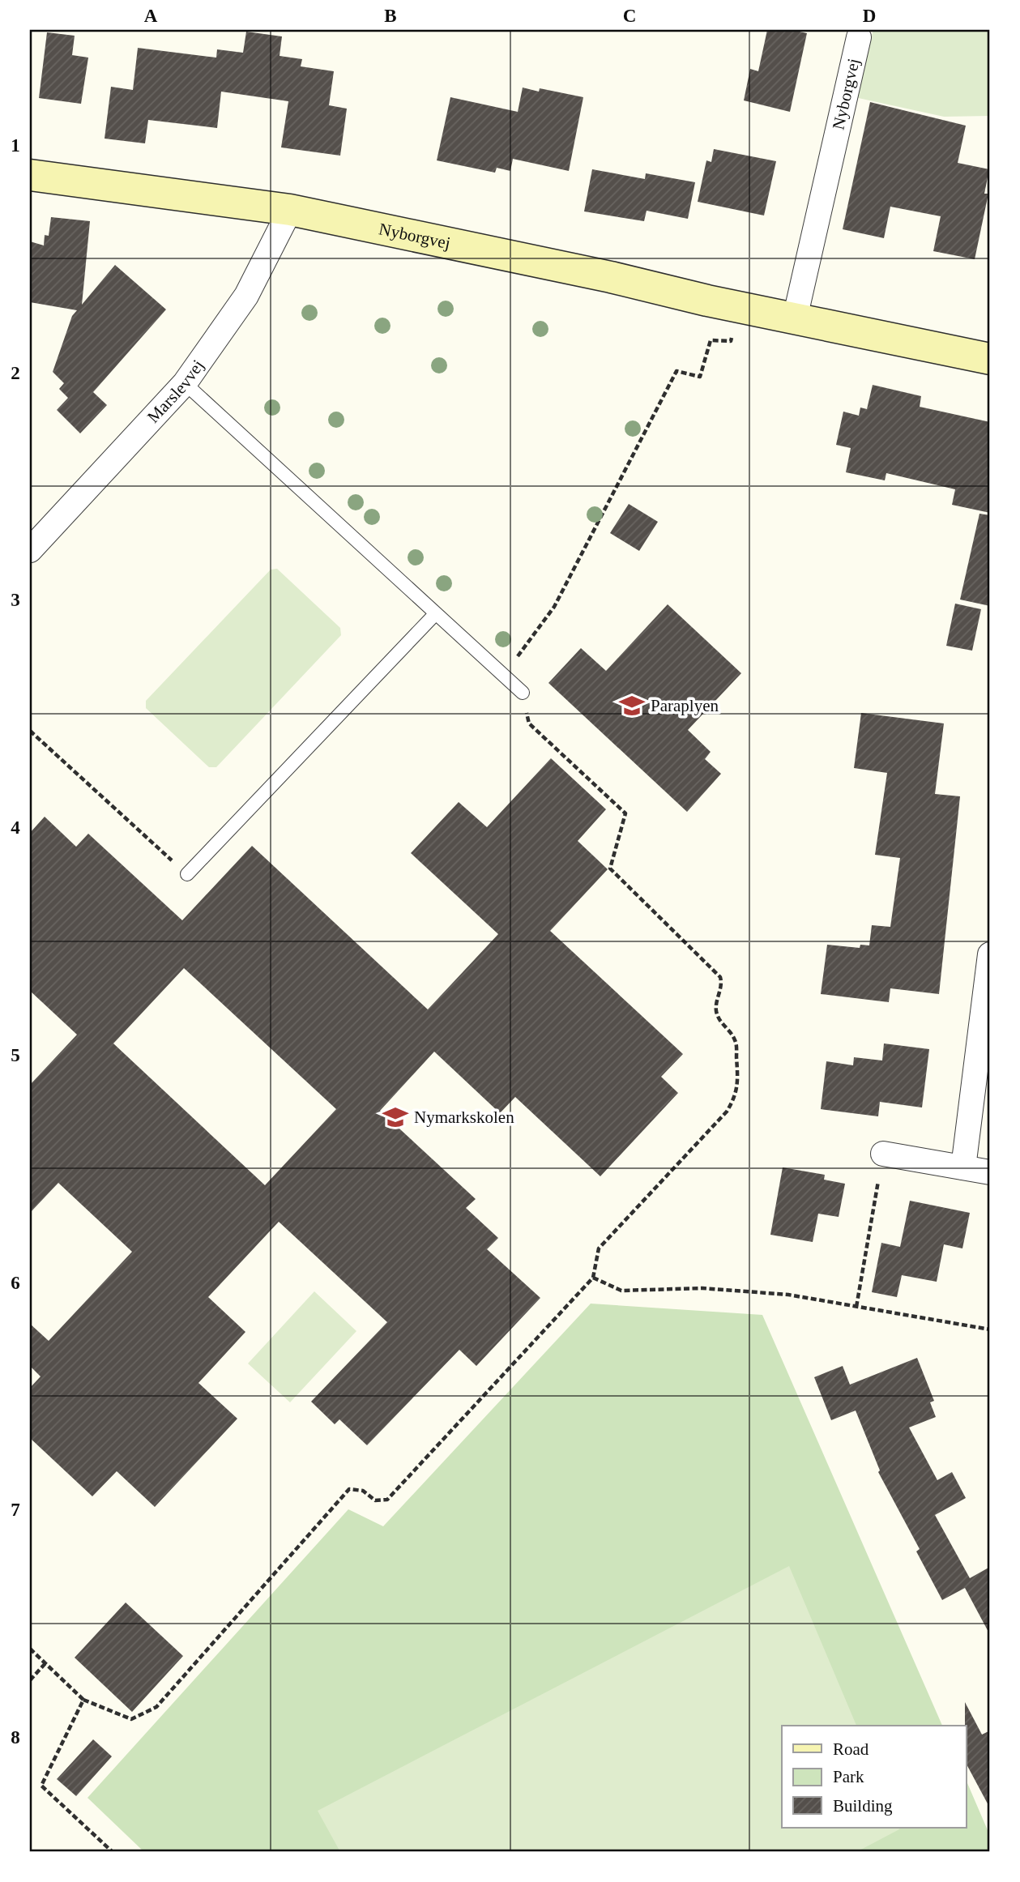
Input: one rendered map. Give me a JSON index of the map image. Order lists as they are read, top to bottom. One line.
{"streets":{"street":["Nyborgvej","Marslevvej"]},"crossings":[["Nyborgvej","Marslevvej"]],"places":{"school or university":["Paraplyen","Nymarkskolen"]},"legend":["Road","Park","Building"],"grid":{"columns":["A","B","C","D"],"rows":["1","2","3","4","5","6","7","8"]}}
